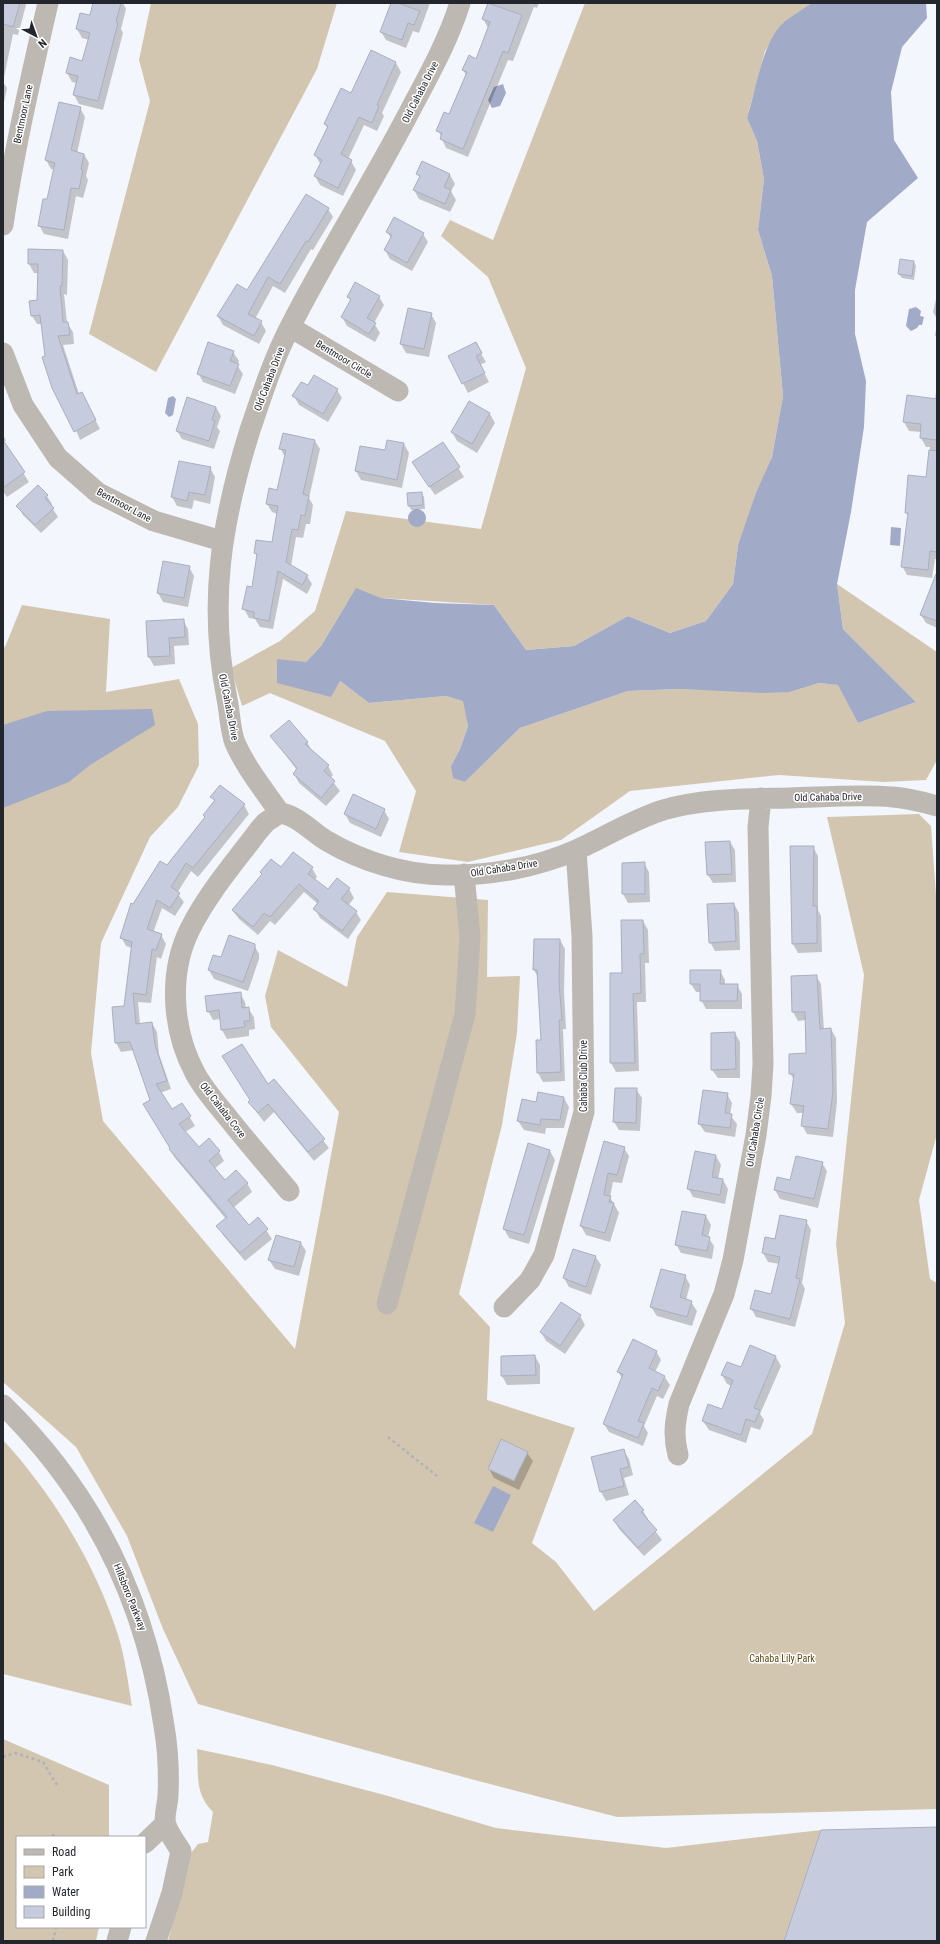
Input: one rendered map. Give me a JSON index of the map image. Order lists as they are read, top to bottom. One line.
{"streets":{"street":["Old Cahaba Drive","Bentmoor Lane","Bentmoor Circle","Cahaba Club Drive","Old Cahaba Cove","Old Cahaba Circle","Hillsboro Parkway"]},"crossings":[["Old Cahaba Drive","Bentmoor Lane"],["Old Cahaba Drive","Bentmoor Circle"],["Old Cahaba Drive","Cahaba Club Drive"],["Old Cahaba Drive","Old Cahaba Cove"],["Old Cahaba Drive","Old Cahaba Circle"]],"parks":["Cahaba Lily Park"],"legend":["Road","Park","Water","Building"],"north":"bottom right"}
